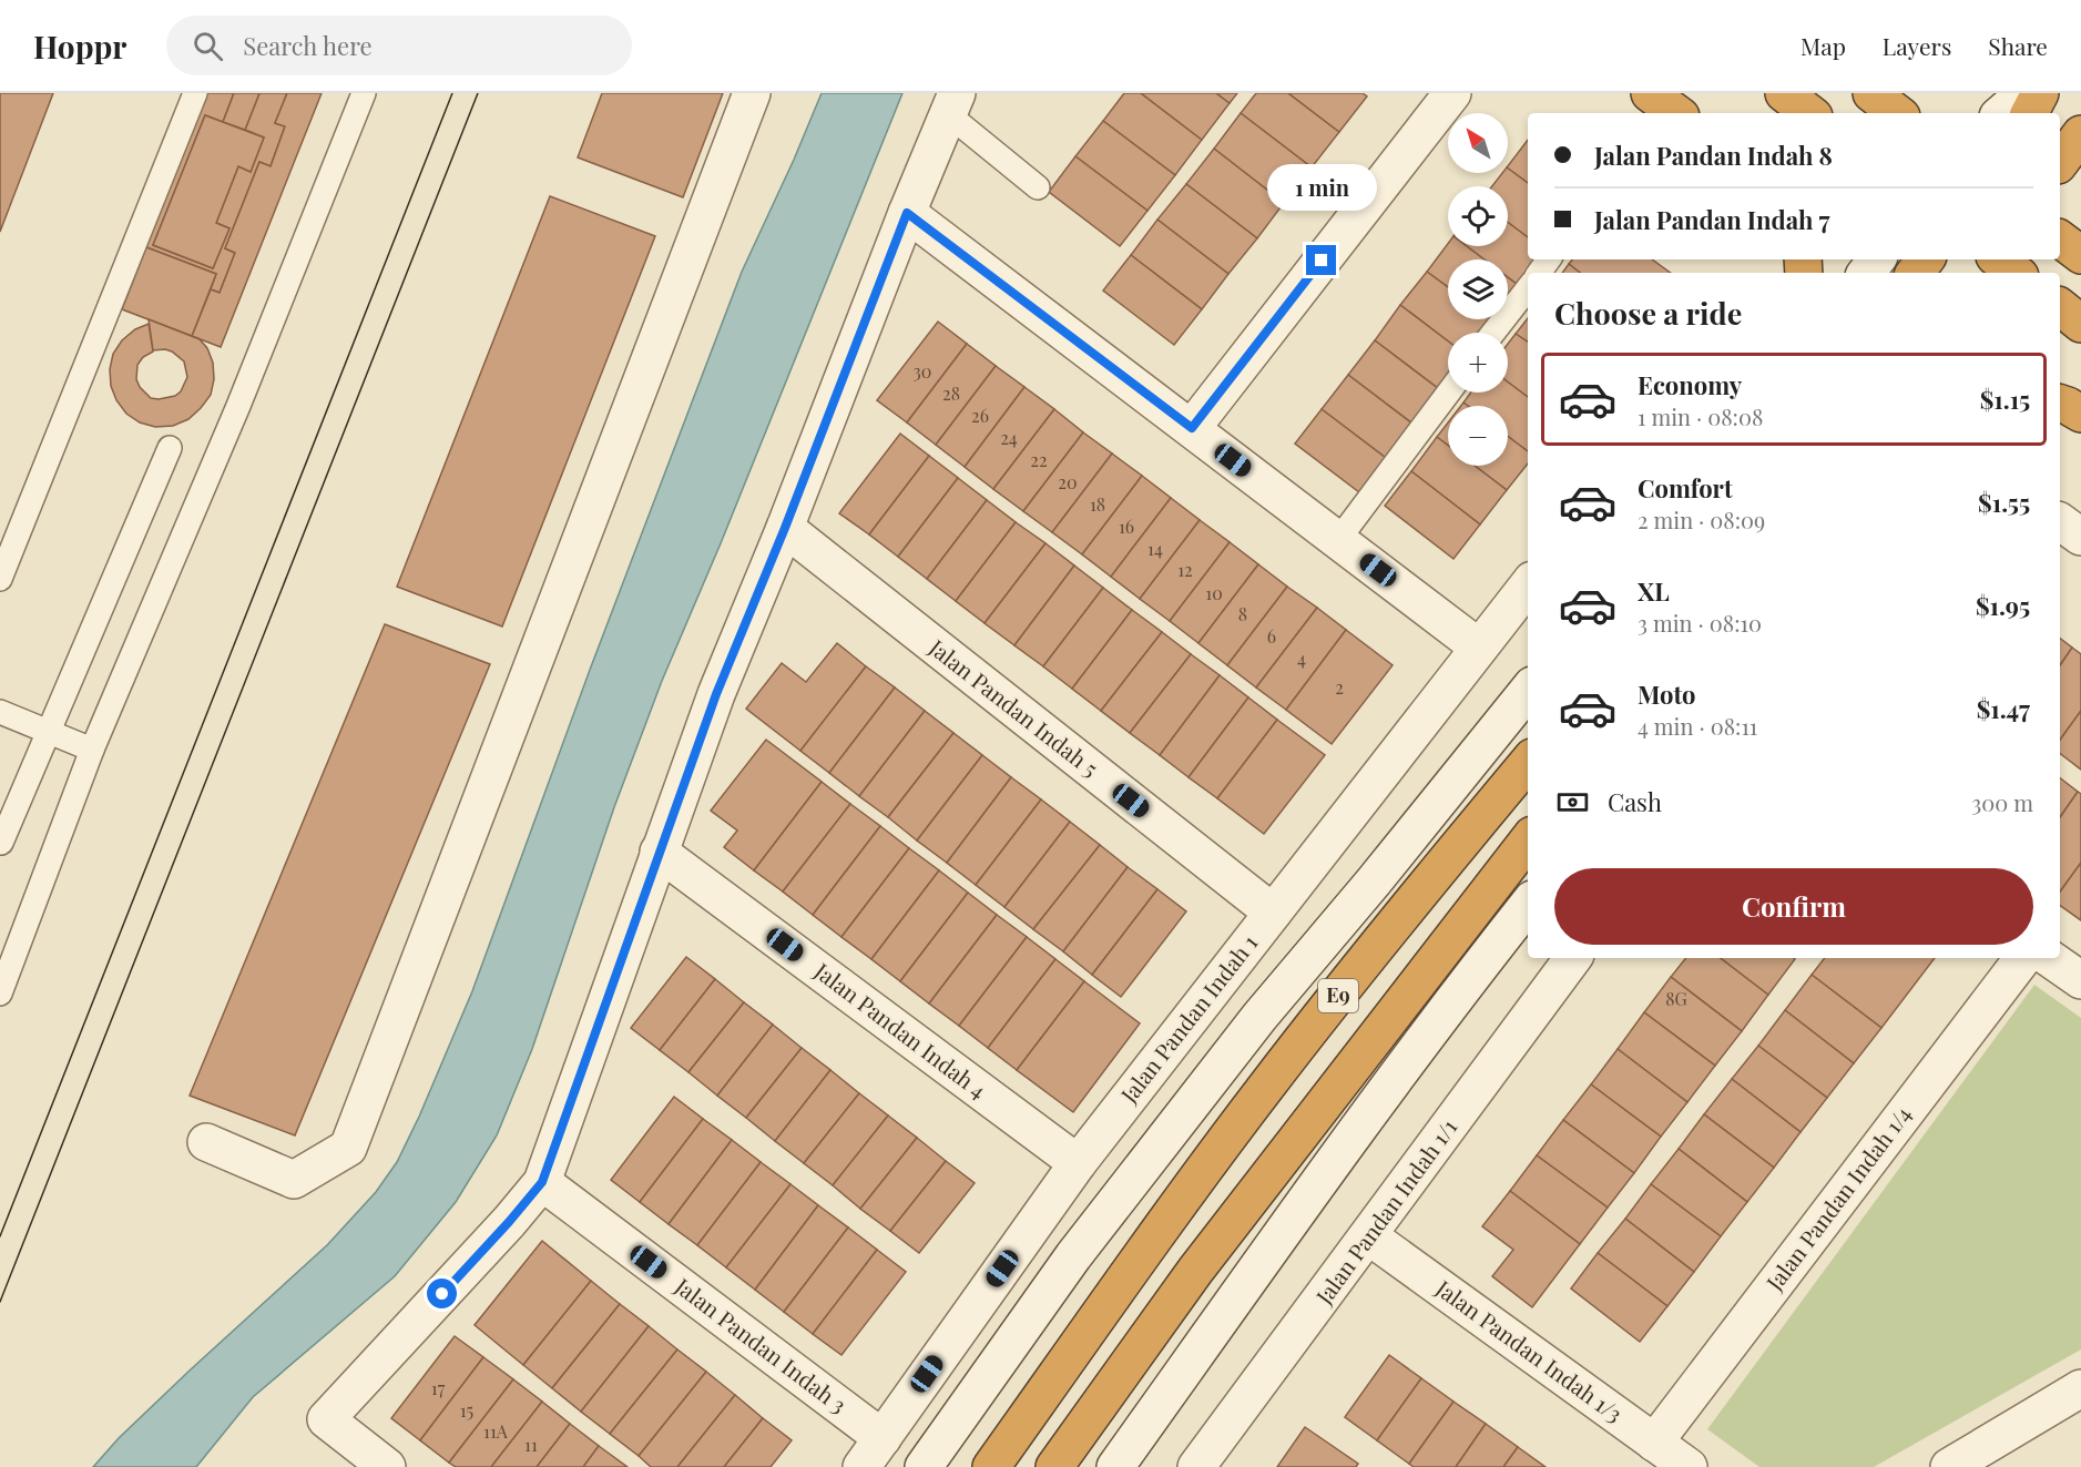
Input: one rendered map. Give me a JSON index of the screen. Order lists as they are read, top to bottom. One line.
{"streets":{"highway":["E9"],"street":["Jalan Pandan Indah 5","Jalan Pandan Indah 1","Jalan Pandan Indah 4","Jalan Pandan Indah 1/4","Jalan Pandan Indah 1/1","Jalan Pandan Indah 3","Jalan Pandan Indah 1/3"]},"crossings":[["Jalan Pandan Indah 5","Jalan Pandan Indah 1"],["Jalan Pandan Indah 1","Jalan Pandan Indah 4"],["Jalan Pandan Indah 1","Jalan Pandan Indah 3"],["Jalan Pandan Indah 1/4","Jalan Pandan Indah 1/3"],["Jalan Pandan Indah 1/1","Jalan Pandan Indah 1/3"]],"house_numbers":["30","28","26","24","22","20","18","16","14","12","10","8","6","4","2","8G","17","15","11A","11"],"north":"top left","page":{"header":"Hoppr","search":"Search here","nav":["Map","Layers","Share"],"map_buttons":["+","−"],"banner":["Jalan Pandan Indah 8","Jalan Pandan Indah 7"],"bubble":"1 min","heading":"Choose a ride","list":[{"name":"Economy","note":"1 min · 08:08","value":"$1.15"},{"name":"Comfort","note":"2 min · 08:09","value":"$1.55"},{"name":"XL","note":"3 min · 08:10","value":"$1.95"},{"name":"Moto","note":"4 min · 08:11","value":"$1.47"}],"pay":["Cash","300 m"],"buttons":"Confirm"}}
